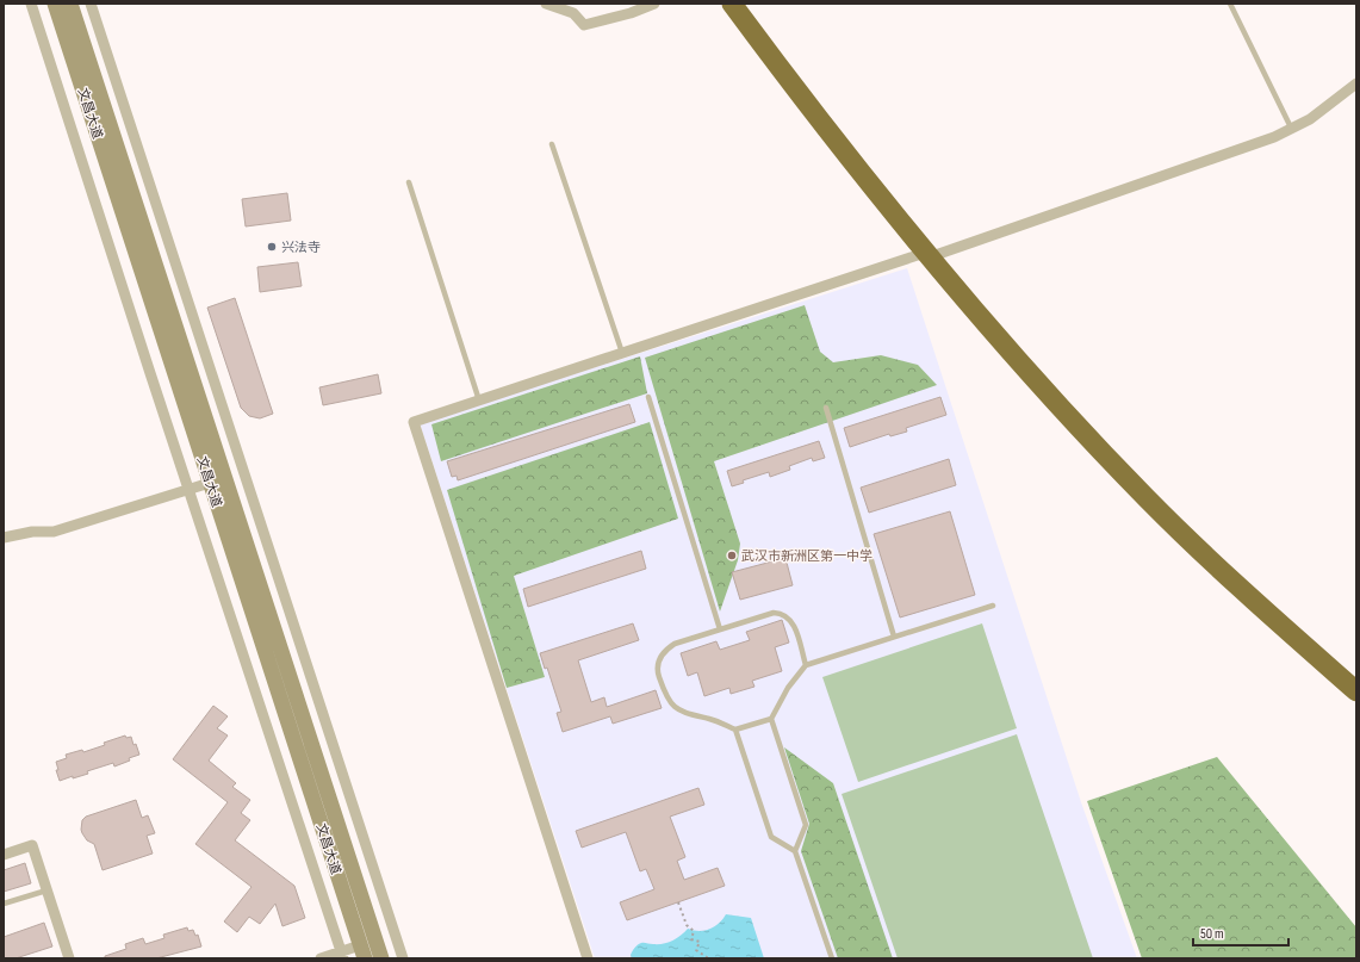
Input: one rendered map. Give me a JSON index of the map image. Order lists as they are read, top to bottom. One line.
{"streets":{"main road":["文昌大道"]},"places":["兴法寺","武汉市新洲区第一中学"],"scale_bar":"50 m"}
